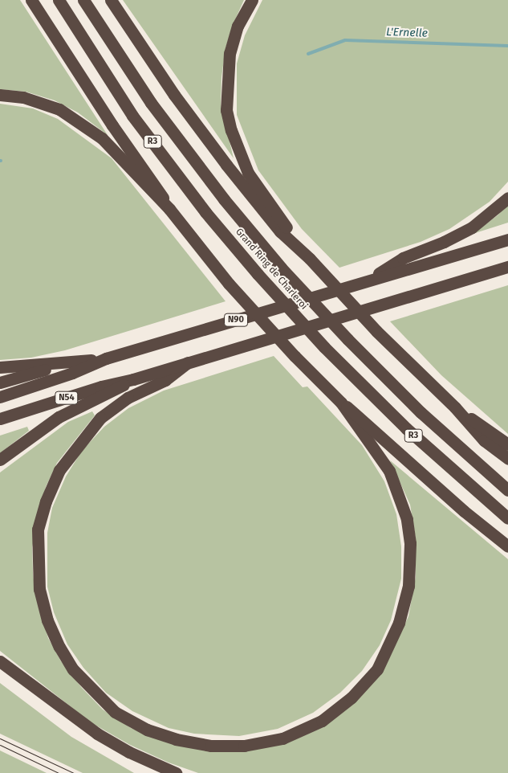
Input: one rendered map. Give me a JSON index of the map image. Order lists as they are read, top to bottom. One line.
{"streets":{"highway":["R3","Grand Ring de Charleroi","N90","N54"]},"crossings":[["N90","N54"]],"water":["L'Ernelle"]}
